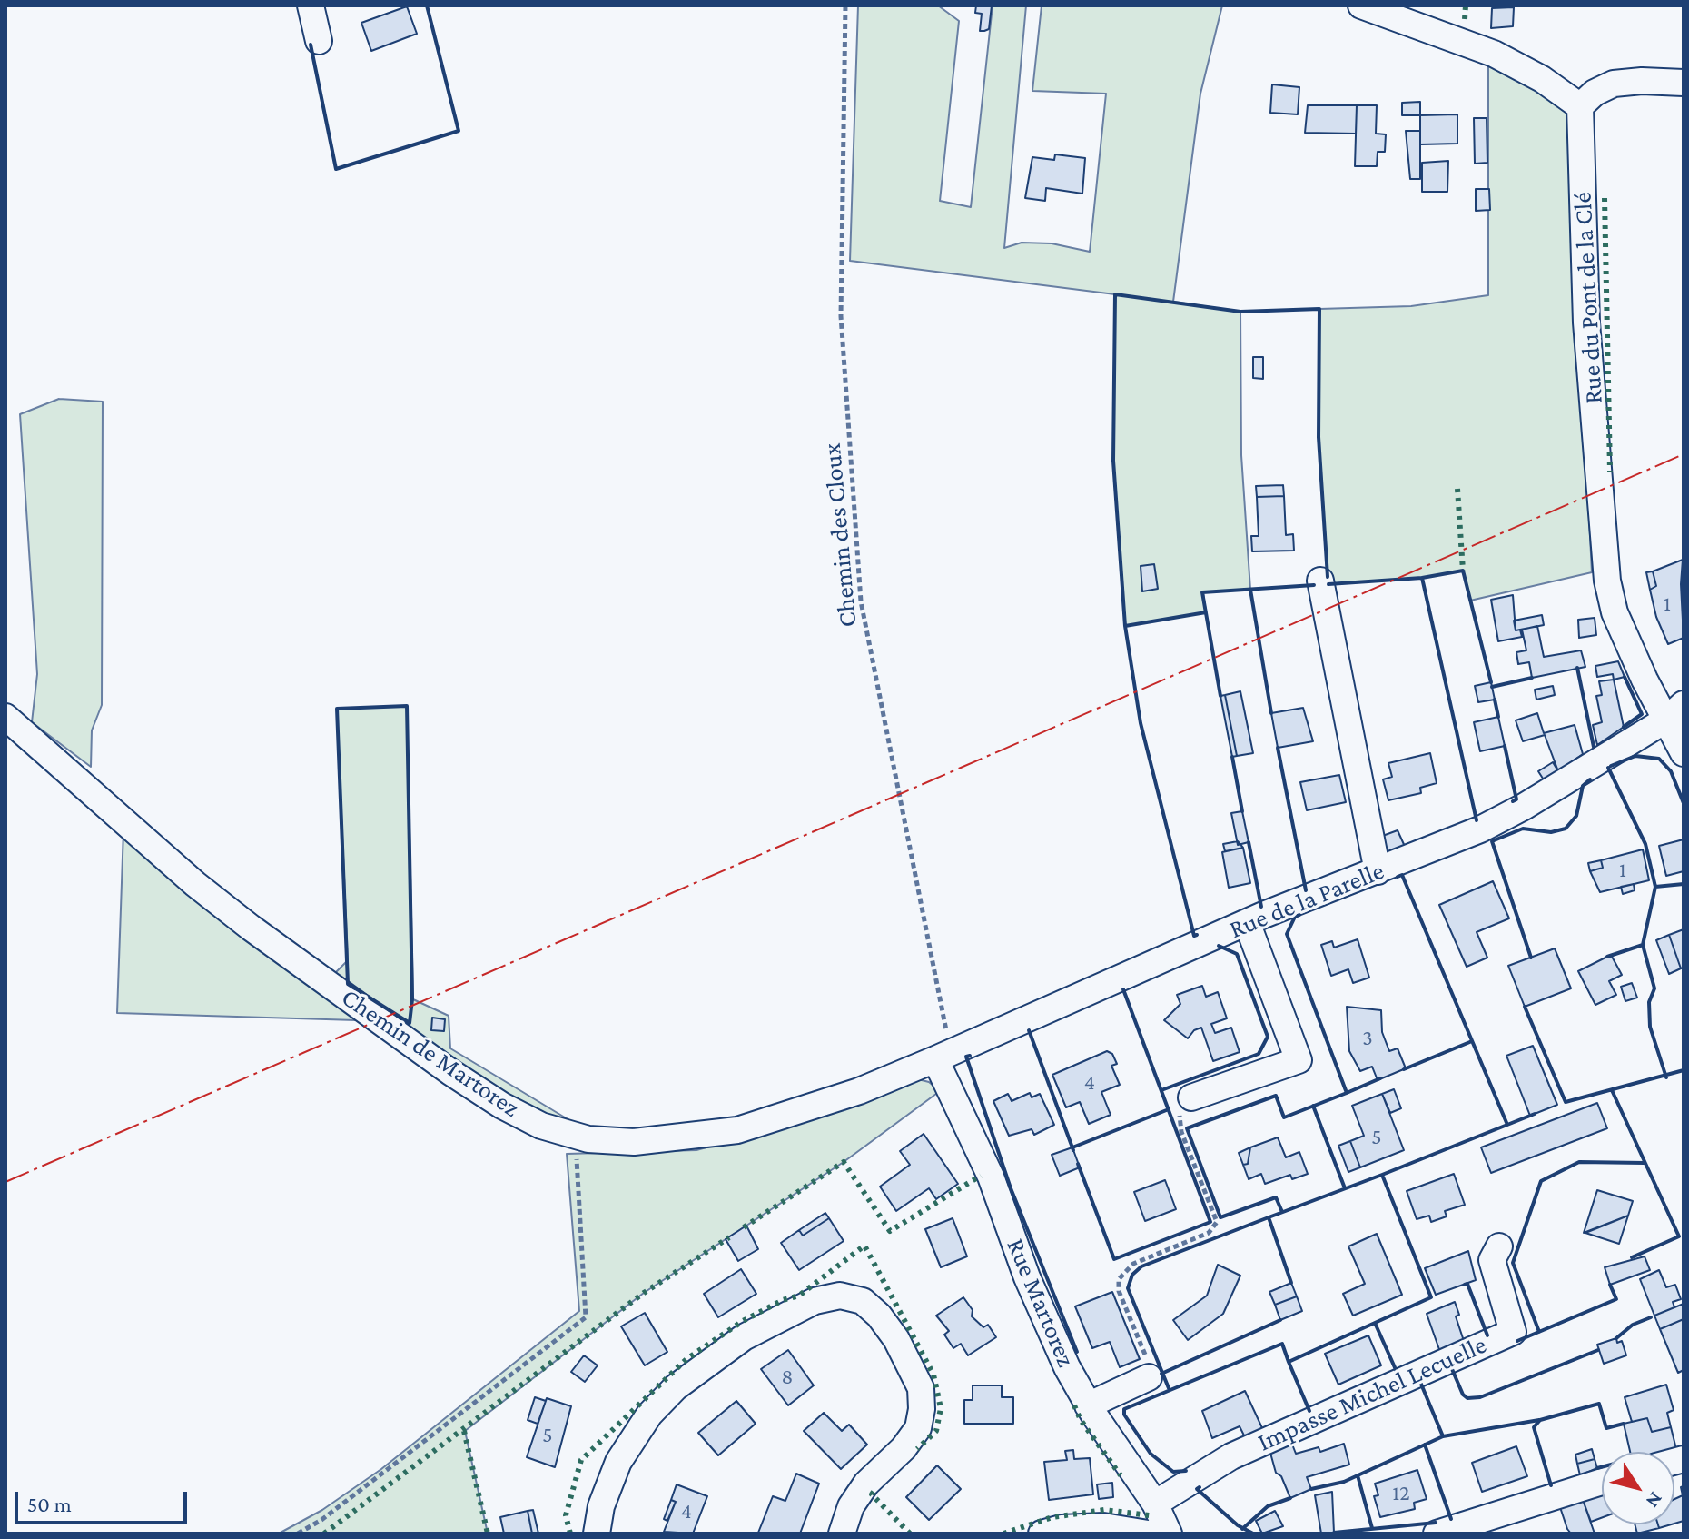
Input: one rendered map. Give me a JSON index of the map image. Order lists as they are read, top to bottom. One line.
{"streets":{"street":["Rue du Pont de la Clé","Rue de la Parelle","Chemin de Martorez","Rue Martorez","Impasse Michel Lecuelle"],"path":["Chemin des Cloux"]},"crossings":[["Rue du Pont de la Clé","Rue de la Parelle"],["Chemin des Cloux","Rue de la Parelle"],["Chemin des Cloux","Chemin de Martorez"],["Chemin des Cloux","Rue Martorez"],["Rue de la Parelle","Chemin de Martorez"],["Rue de la Parelle","Rue Martorez"],["Chemin de Martorez","Rue Martorez"],["Rue Martorez","Impasse Michel Lecuelle"]],"house_numbers":["1","1","3","4","5","8","5","12","4"],"scale_bar":"50 m","north":"bottom right"}
